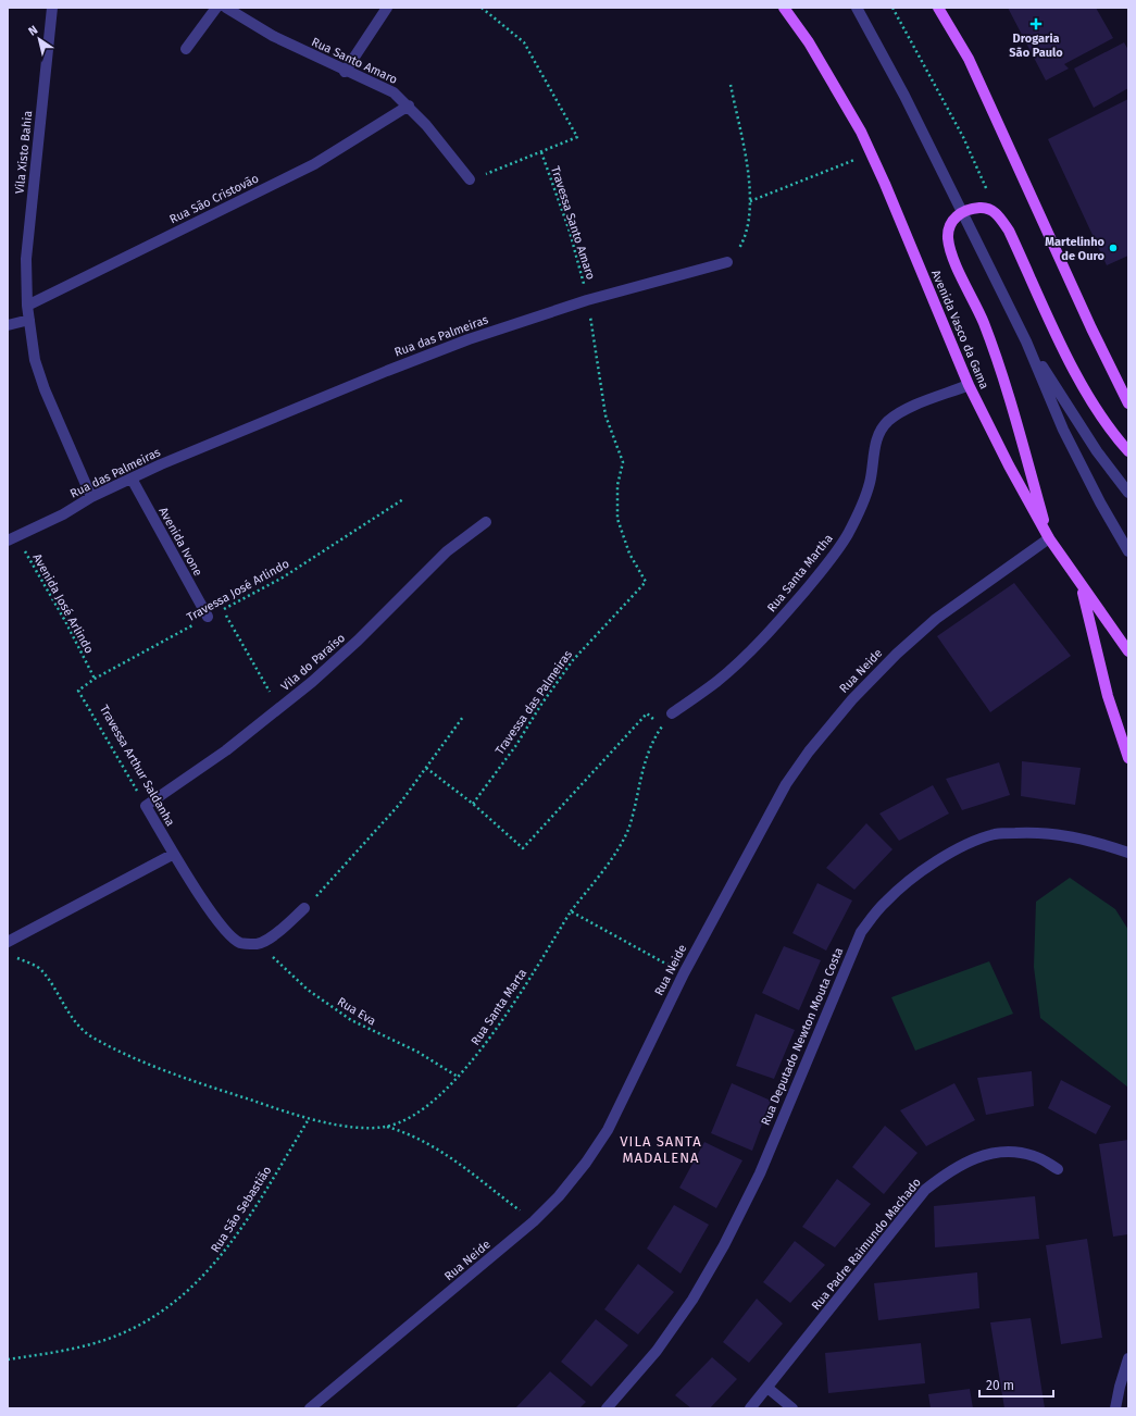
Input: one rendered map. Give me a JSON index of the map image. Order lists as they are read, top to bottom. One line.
{"streets":{"main road":["Avenida Vasco da Gama"],"street":["Rua Santo Amaro","Vila Xisto Bahia","Rua São Cristovão","Rua das Palmeiras","Avenida Ivone","Rua Santa Martha","Vila do Paraíso","Rua Neide","Travessa Arthur Saldanha","Rua Deputado Newton Mouta Costa","Rua Padre Raimundo Machado"],"path":["Travessa Santo Amaro","Travessa José Arlindo","Avenida José Arlindo","Travessa das Palmeiras","Rua Santa Marta","Rua Eva","Rua São Sebastião"]},"crossings":[["Rua Santo Amaro","Rua São Cristovão"],["Vila Xisto Bahia","Rua São Cristovão"],["Vila Xisto Bahia","Rua das Palmeiras"],["Travessa Santo Amaro","Rua das Palmeiras"],["Travessa Santo Amaro","Travessa das Palmeiras"],["Avenida Vasco da Gama","Rua Santa Martha"],["Avenida Vasco da Gama","Rua Neide"],["Rua das Palmeiras","Avenida Ivone"],["Rua das Palmeiras","Avenida José Arlindo"],["Rua das Palmeiras","Travessa das Palmeiras"],["Avenida Ivone","Travessa José Arlindo"],["Travessa José Arlindo","Avenida José Arlindo"],["Travessa José Arlindo","Vila do Paraíso"],["Travessa José Arlindo","Travessa Arthur Saldanha"],["Vila do Paraíso","Travessa Arthur Saldanha"],["Travessa das Palmeiras","Rua Santa Marta"],["Travessa Arthur Saldanha","Rua Eva"],["Rua Santa Marta","Rua Eva"],["Rua Santa Marta","Rua São Sebastião"]],"districts":["VILA SANTA MADALENA"],"places":{"health":["Drogaria São Paulo"],"other":["Martelinho de Ouro"]},"scale_bar":"20 m","north":"top left"}
